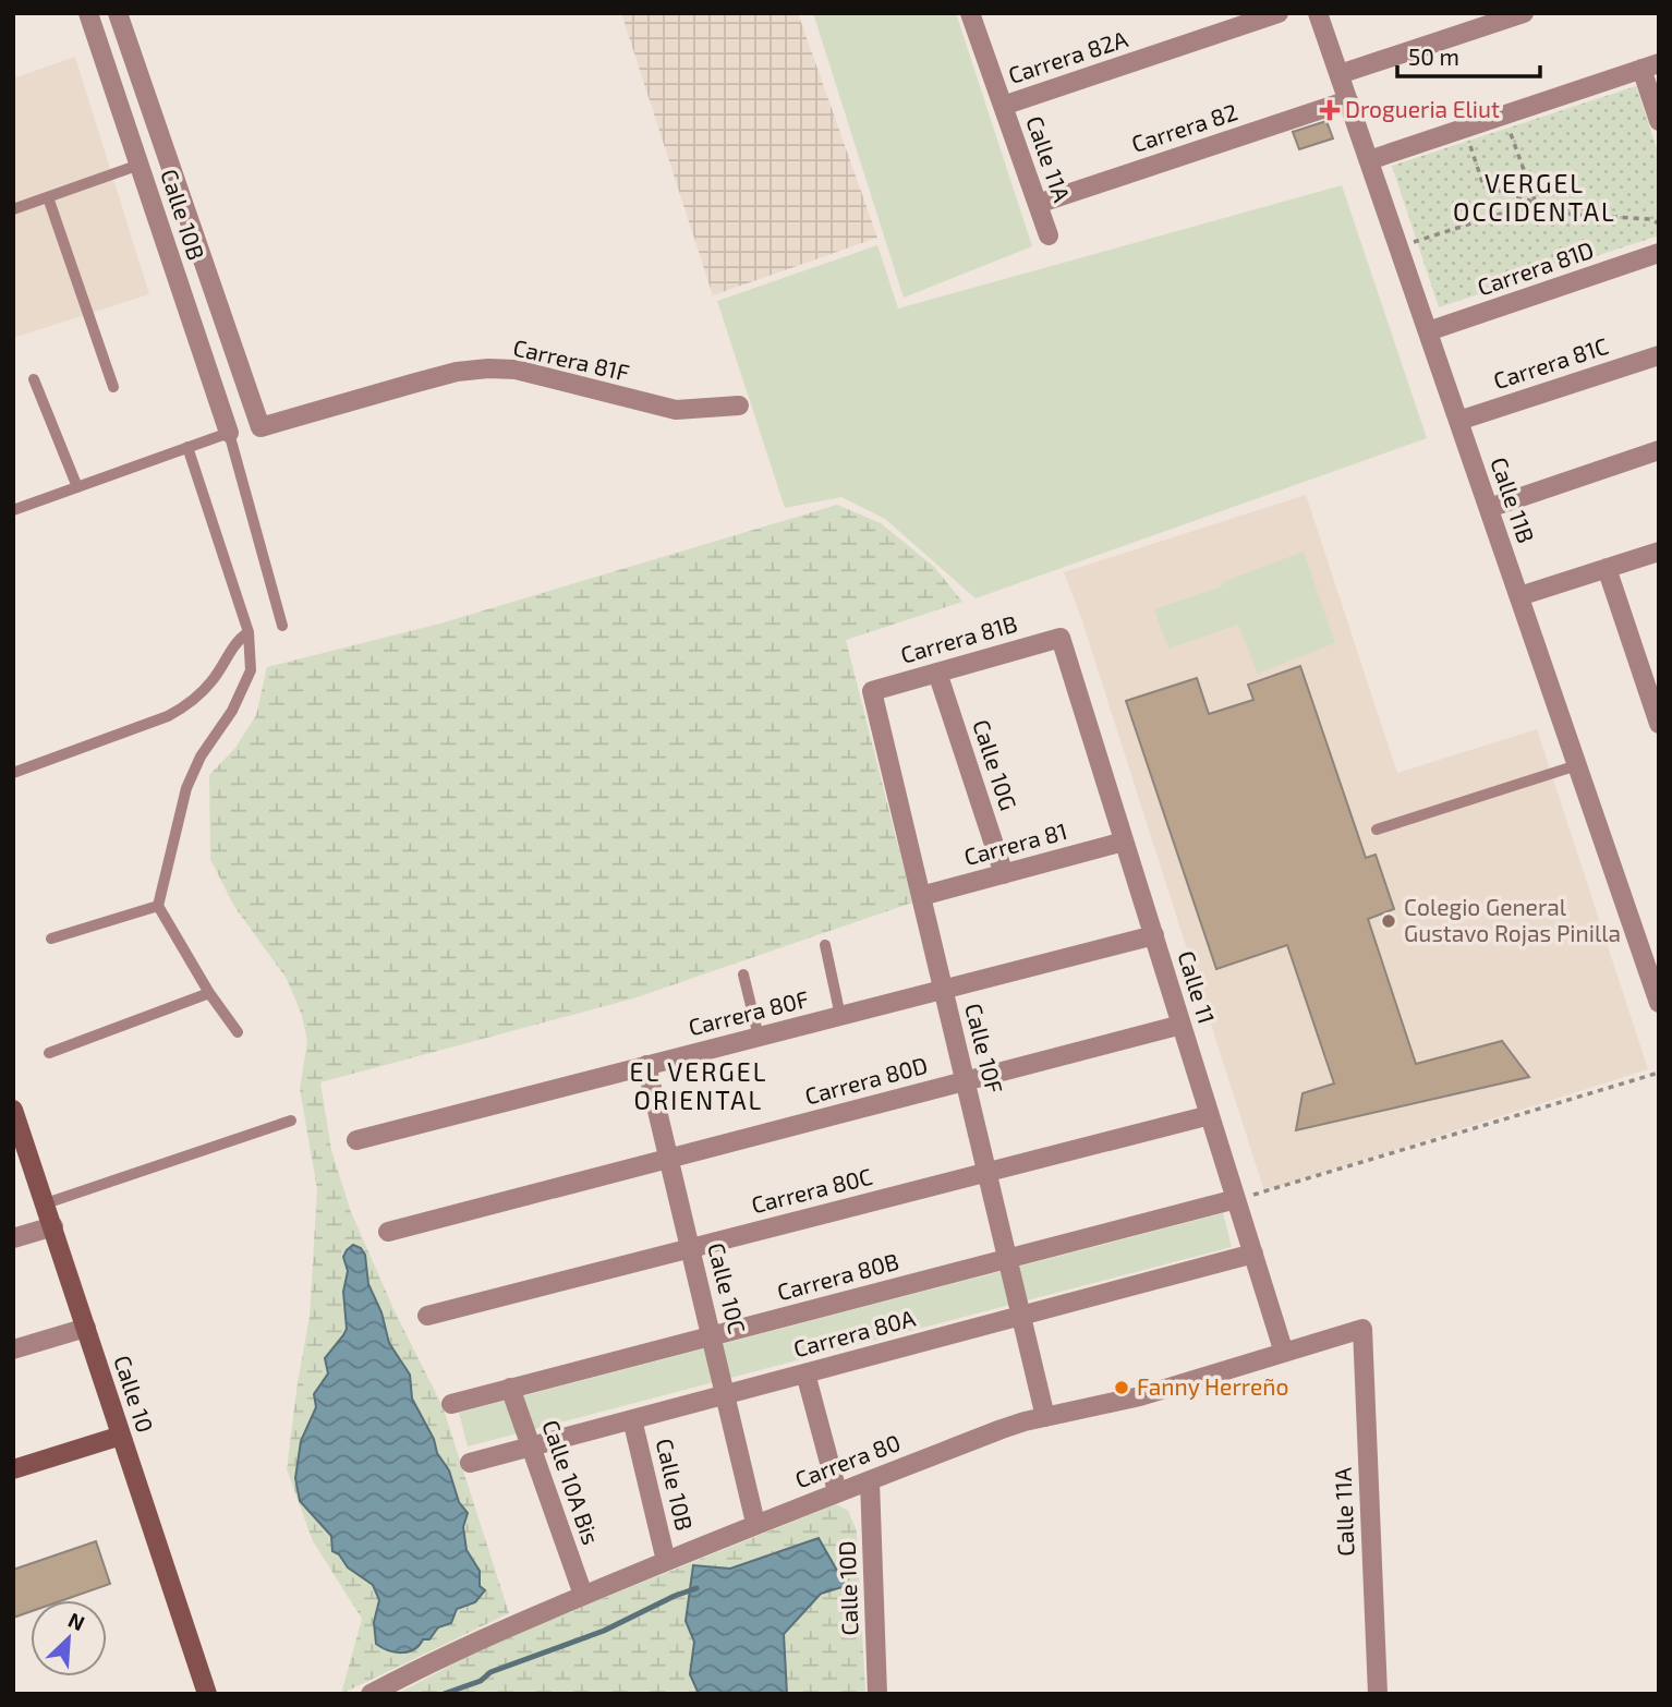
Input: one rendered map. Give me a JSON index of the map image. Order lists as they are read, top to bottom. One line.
{"streets":{"street":["Carrera 82A","Carrera 82","Calle 11A","Calle 10B","Carrera 81D","Carrera 81F","Carrera 81C","Calle 11B","Carrera 81B","Calle 10G","Carrera 81","Calle 11","Carrera 80F","Calle 10F","Carrera 80D","Carrera 80C","Carrera 80B","Calle 10C","Carrera 80A","Calle 10","Carrera 80","Calle 10A Bis","Calle 10D"]},"crossings":[["Carrera 82A","Calle 11A"],["Carrera 82","Calle 11A"],["Carrera 82","Calle 11B"],["Calle 11A","Carrera 80"],["Calle 10B","Carrera 81F"],["Calle 10B","Carrera 80A"],["Calle 10B","Carrera 80"],["Carrera 81D","Calle 11B"],["Carrera 81C","Calle 11B"],["Carrera 81B","Calle 10G"],["Carrera 81B","Calle 11"],["Carrera 81B","Calle 10F"],["Calle 10G","Carrera 81"],["Carrera 81","Calle 11"],["Carrera 81","Calle 10F"],["Calle 11","Carrera 80F"],["Calle 11","Carrera 80D"],["Calle 11","Carrera 80C"],["Calle 11","Carrera 80B"],["Calle 11","Carrera 80A"],["Calle 11","Carrera 80"],["Carrera 80F","Calle 10F"],["Carrera 80F","Calle 10C"],["Calle 10F","Carrera 80D"],["Calle 10F","Carrera 80C"],["Calle 10F","Carrera 80B"],["Calle 10F","Carrera 80A"],["Calle 10F","Carrera 80"],["Carrera 80D","Calle 10C"],["Carrera 80C","Calle 10C"],["Carrera 80B","Calle 10C"],["Carrera 80B","Calle 10A Bis"],["Calle 10C","Carrera 80A"],["Calle 10C","Carrera 80"],["Carrera 80A","Calle 10A Bis"],["Carrera 80","Calle 10A Bis"],["Carrera 80","Calle 10D"]],"districts":["VERGEL OCCIDENTAL","EL VERGEL ORIENTAL"],"places":{"health":["Drogueria Eliut"],"other":["Colegio General Gustavo Rojas Pinilla","Fanny Herreño"]},"scale_bar":"50 m","north":"top right"}
